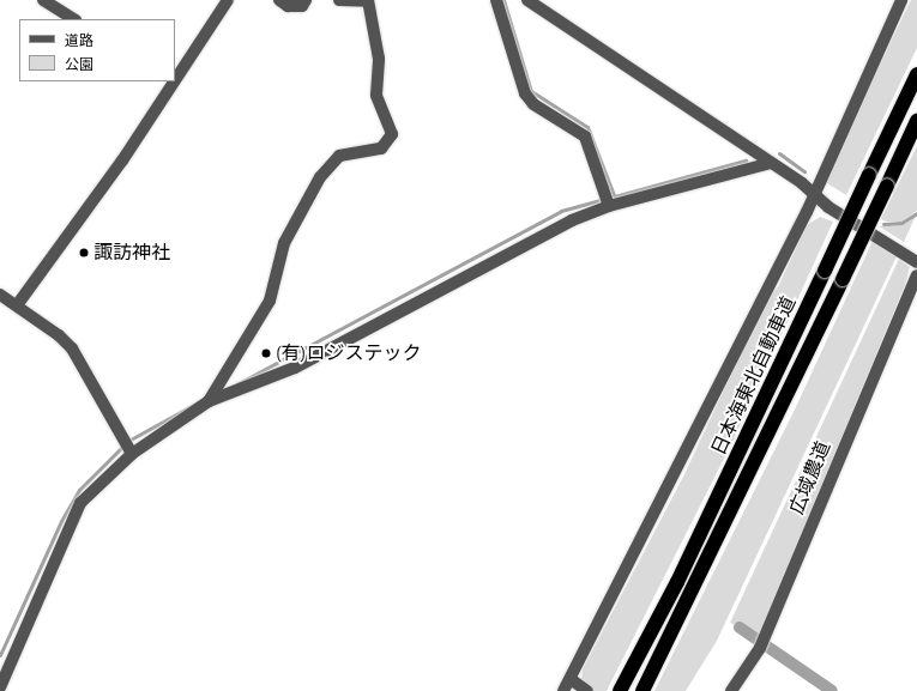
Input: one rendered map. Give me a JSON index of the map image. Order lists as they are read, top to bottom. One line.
{"streets":{"highway":["日本海東北自動車道"],"street":["広域農道"]},"places":["諏訪神社","(有)ロジステック"],"legend":["道路","公園"]}
